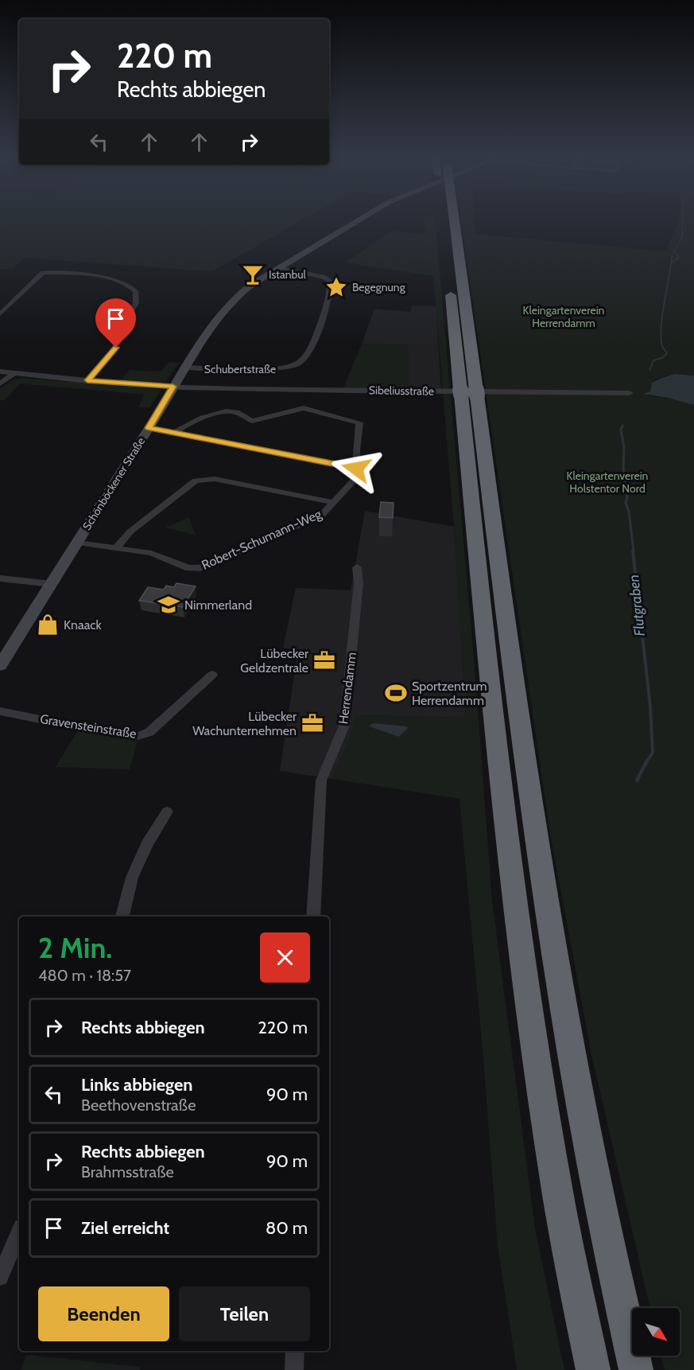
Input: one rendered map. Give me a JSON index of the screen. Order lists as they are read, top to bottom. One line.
{"streets":{"main road":["Schönböckener Straße"],"street":["Schubertstraße","Sibeliusstraße","Robert-Schumann-Weg","Herrendamm","Gravensteinstraße"]},"crossings":[["Schubertstraße","Schönböckener Straße"],["Sibeliusstraße","Schönböckener Straße"],["Schönböckener Straße","Robert-Schumann-Weg"]],"water":["Flutgraben"],"parks":["Kleingartenverein Herrendamm","Kleingartenverein Holstentor Nord"],"places":{"bar":["Istanbul"],"place":["Begegnung"],"school or university":["Nimmerland"],"shop":["Knaack"],"office":["Lübecker Geldzentrale","Lübecker Wachunternehmen"],"sports":["Sportzentrum Herrendamm"]},"north":"bottom right","page":{"turn":["220 m","Rechts abbiegen"],"heading":["2 Min.","480 m · 18:57"],"list":[{"name":"Rechts abbiegen","value":"220 m"},{"name":"Links abbiegen","note":"Beethovenstraße","value":"90 m"},{"name":"Rechts abbiegen","note":"Brahmsstraße","value":"90 m"},{"name":"Ziel erreicht","value":"80 m"}],"buttons":["Beenden","Teilen"]}}
